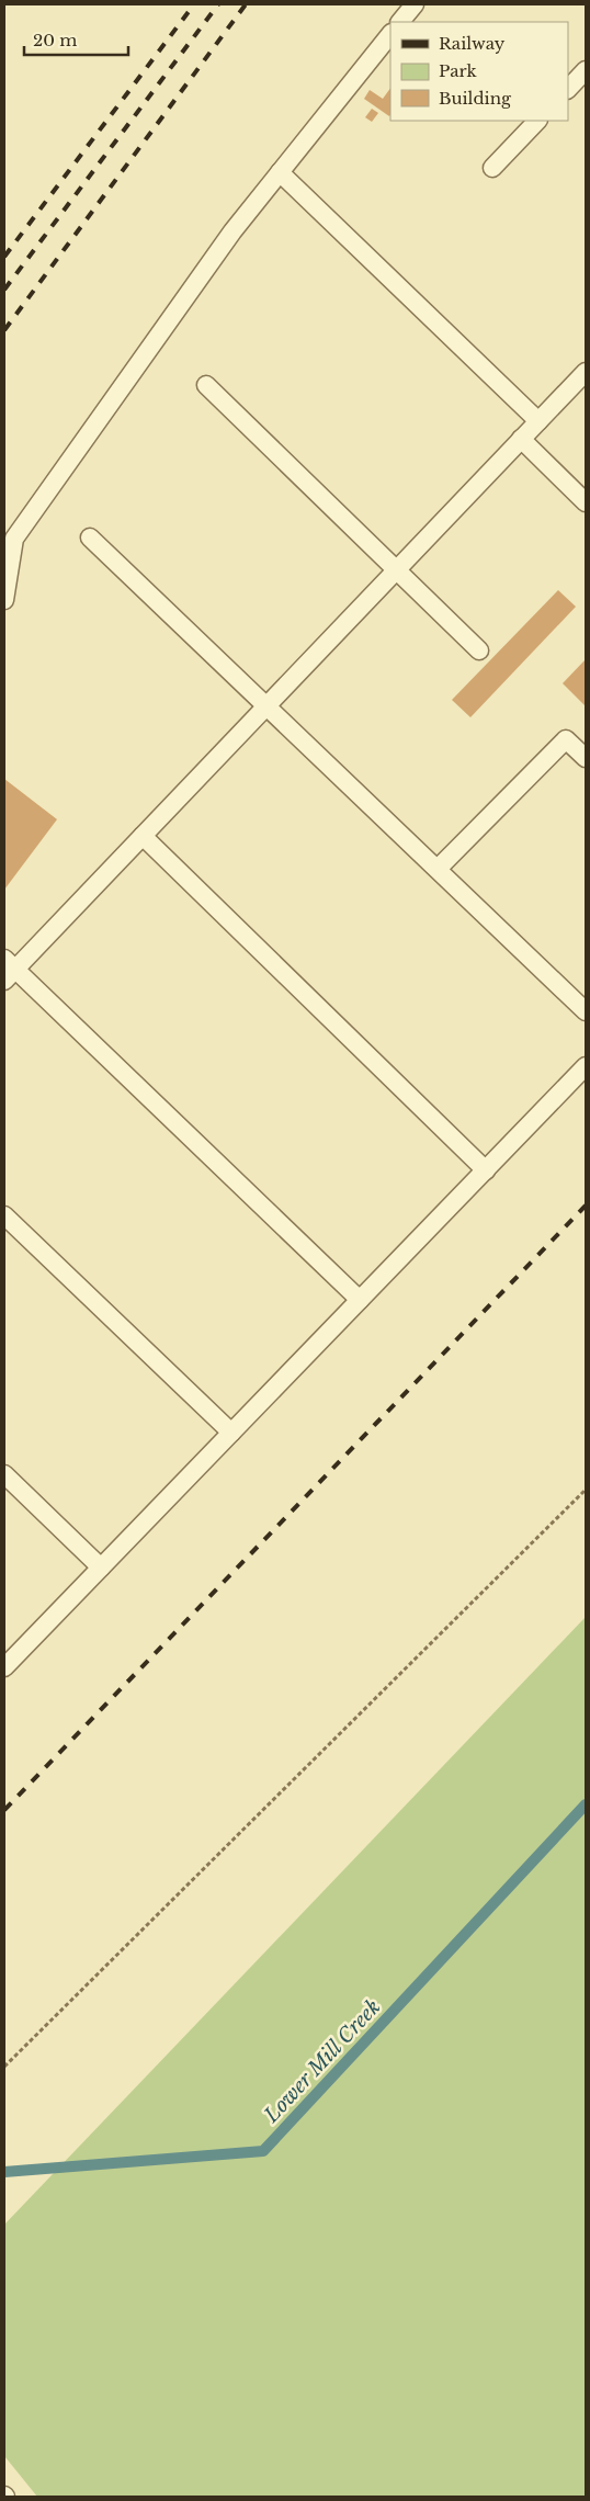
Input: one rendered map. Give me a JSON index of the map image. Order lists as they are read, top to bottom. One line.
{"water":["Lower Mill Creek"],"legend":["Railway","Park","Building"],"scale_bar":"20 m"}
